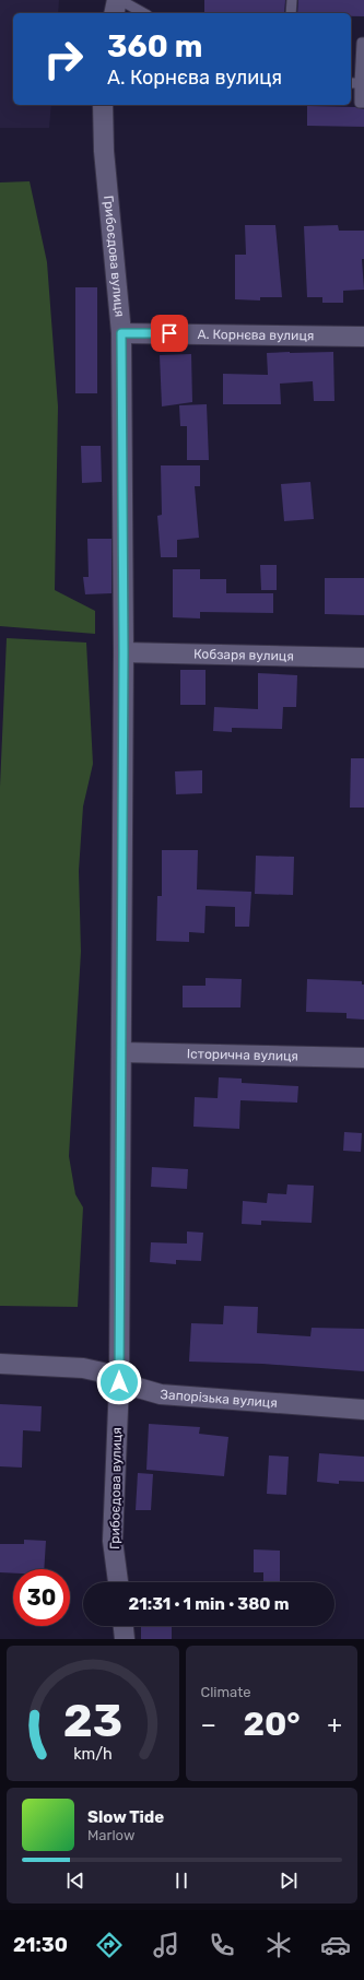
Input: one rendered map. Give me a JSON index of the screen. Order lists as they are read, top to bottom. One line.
{"streets":{"street":["Грибоєдова вулиця","А. Корнєва вулиця","Кобзаря вулиця","Історична вулиця","Запорізька вулиця"]},"crossings":[["Грибоєдова вулиця","А. Корнєва вулиця"],["Грибоєдова вулиця","Кобзаря вулиця"],["Грибоєдова вулиця","Історична вулиця"],["Грибоєдова вулиця","Запорізька вулиця"]],"page":{"turn":["360 m","А. Корнєва вулиця"],"limit":"30","trip":"21:31 · 1 min · 380 m","tile":"Climate","heat":["−","20°","+"],"song":["Slow Tide","Marlow"],"tabs":"21:30","gauge":["23","km/h"]}}
